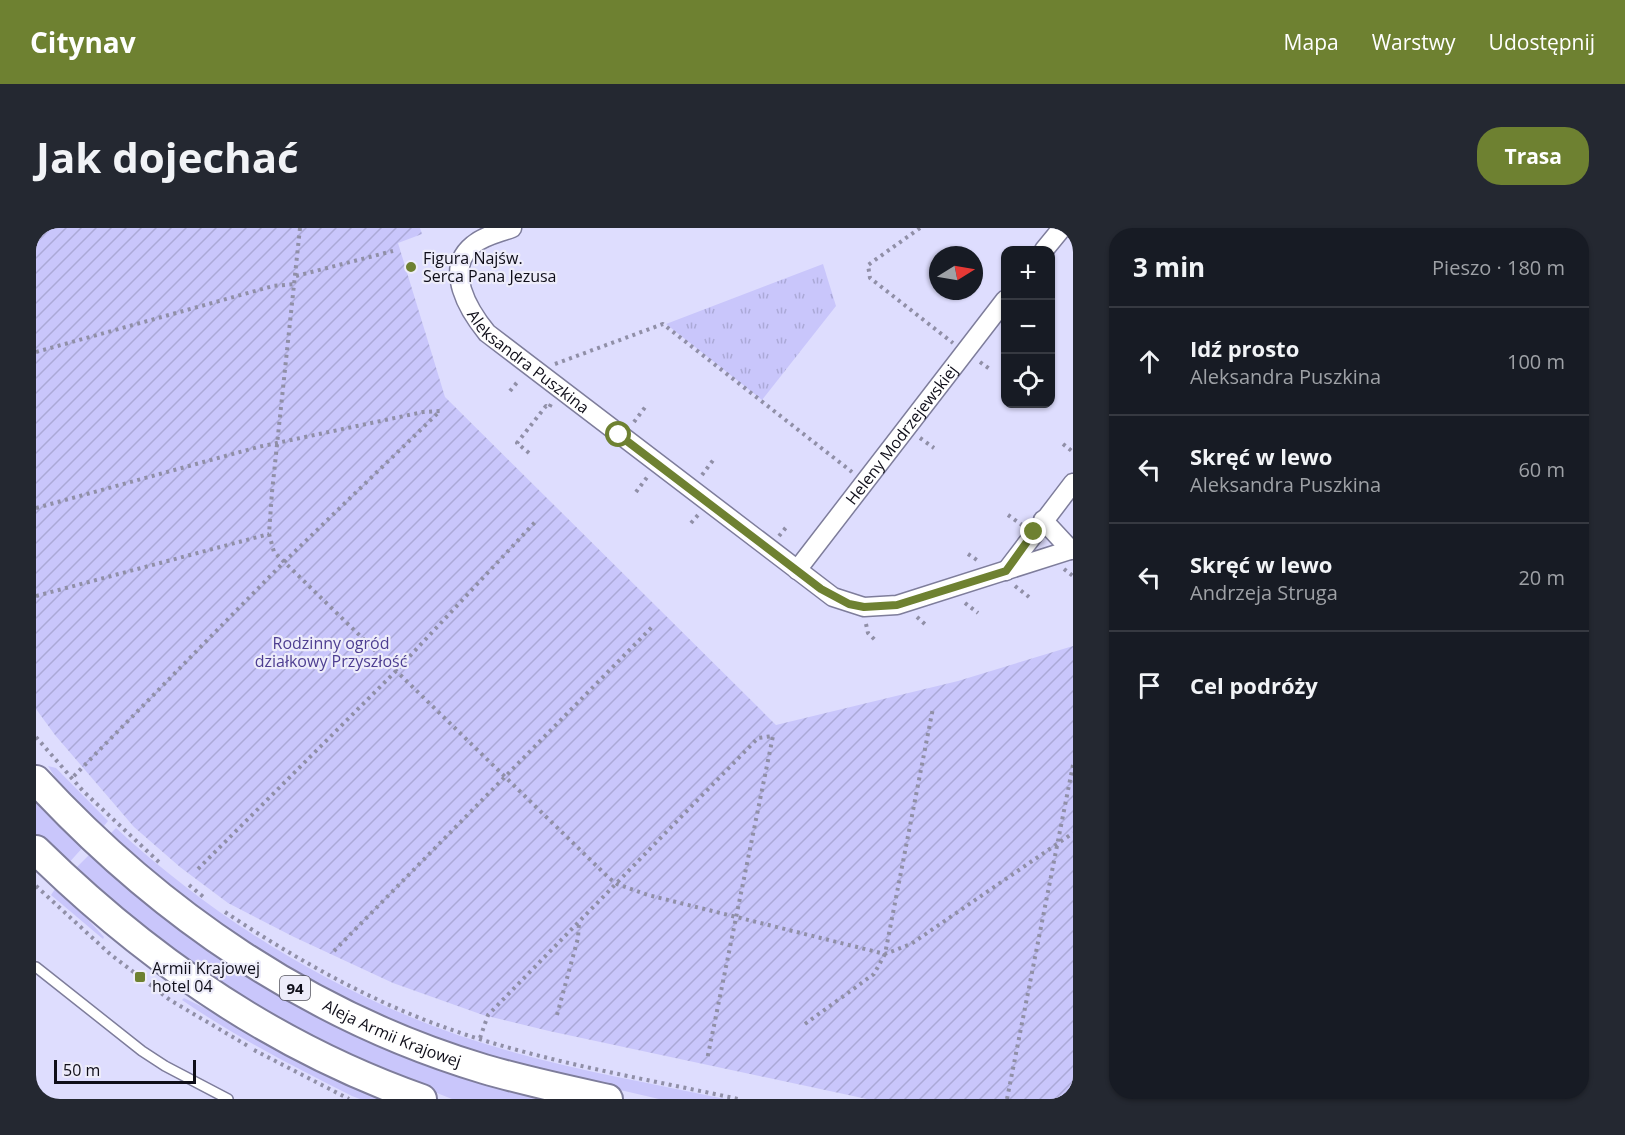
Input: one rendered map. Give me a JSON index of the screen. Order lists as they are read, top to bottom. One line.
{"streets":{"main road":["94","Aleja Armii Krajowej"],"street":["Aleksandra Puszkina","Heleny Modrzejewskiej"]},"crossings":[["Aleksandra Puszkina","Heleny Modrzejewskiej"]],"parks":["Rodzinny ogród działkowy Przyszłość"],"places":{"other":["Figura Najśw. Serca Pana Jezusa"],"transit":["Armii Krajowej hotel 04"]},"scale_bar":"50 m","north":"right","page":{"header":"Citynav","nav":["Mapa","Warstwy","Udostępnij"],"buttons":"Trasa","title":"Jak dojechać","heading":["3 min","Pieszo · 180 m"],"map_buttons":["+","−"],"list":[["Idź prosto","Aleksandra Puszkina","100 m"],["Skręć w lewo","Aleksandra Puszkina","60 m"],["Skręć w lewo","Andrzeja Struga","20 m"],"Cel podróży"],"scale":"50 m"}}
